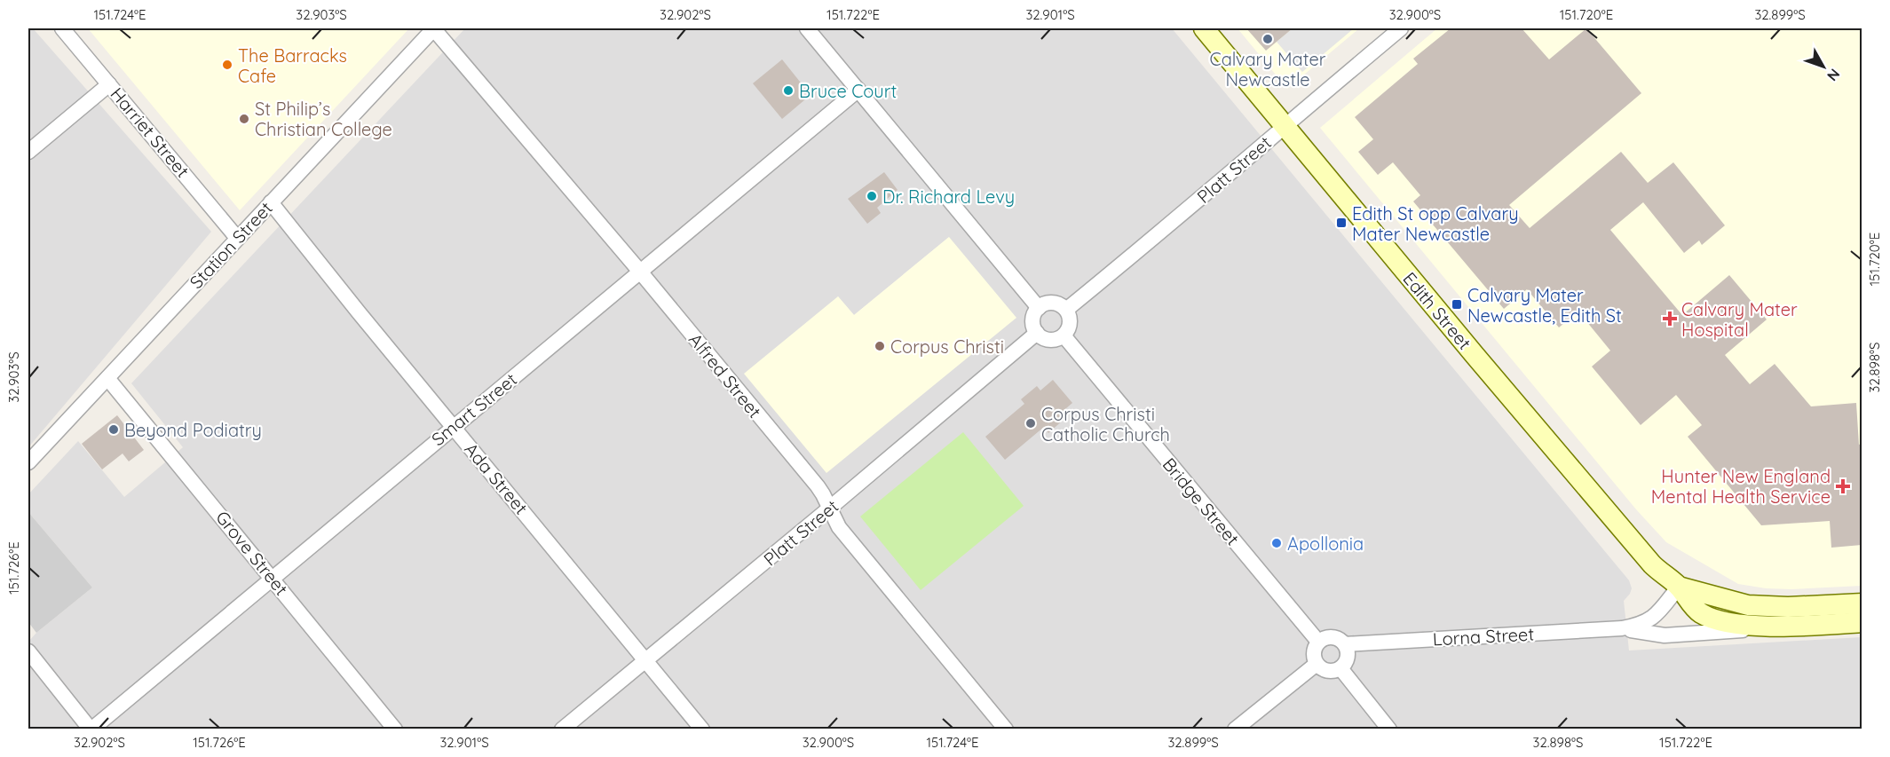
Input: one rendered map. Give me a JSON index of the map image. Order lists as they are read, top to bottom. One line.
{"streets":{"main road":["Edith Street","Lorna Street"],"street":["Harriet Street","Platt Street","Station Street","Alfred Street","Smart Street","Ada Street","Bridge Street","Grove Street"]},"crossings":[["Harriet Street","Station Street"],["Platt Street","Edith Street"],["Platt Street","Alfred Street"],["Platt Street","Ada Street"],["Platt Street","Bridge Street"],["Station Street","Alfred Street"],["Station Street","Ada Street"],["Station Street","Grove Street"],["Edith Street","Lorna Street"],["Alfred Street","Smart Street"],["Smart Street","Ada Street"],["Smart Street","Grove Street"],["Bridge Street","Lorna Street"]],"places":{"other":["Calvary Mater Newcastle","The Barracks Cafe","Bruce Court","St Philip’s Christian College","Dr. Richard Levy","Corpus Christi","Corpus Christi Catholic Church","Beyond Podiatry","Apollonia"],"transit":["Edith St opp Calvary Mater Newcastle","Calvary Mater Newcastle, Edith St"],"health":["Calvary Mater Hospital","Hunter New England Mental Health Service"]},"north":"bottom right","coordinates":["151.724°E","32.903°S","32.902°S","151.722°E","32.901°S","32.900°S","151.720°E","32.899°S","32.898°S","151.726°E"]}
